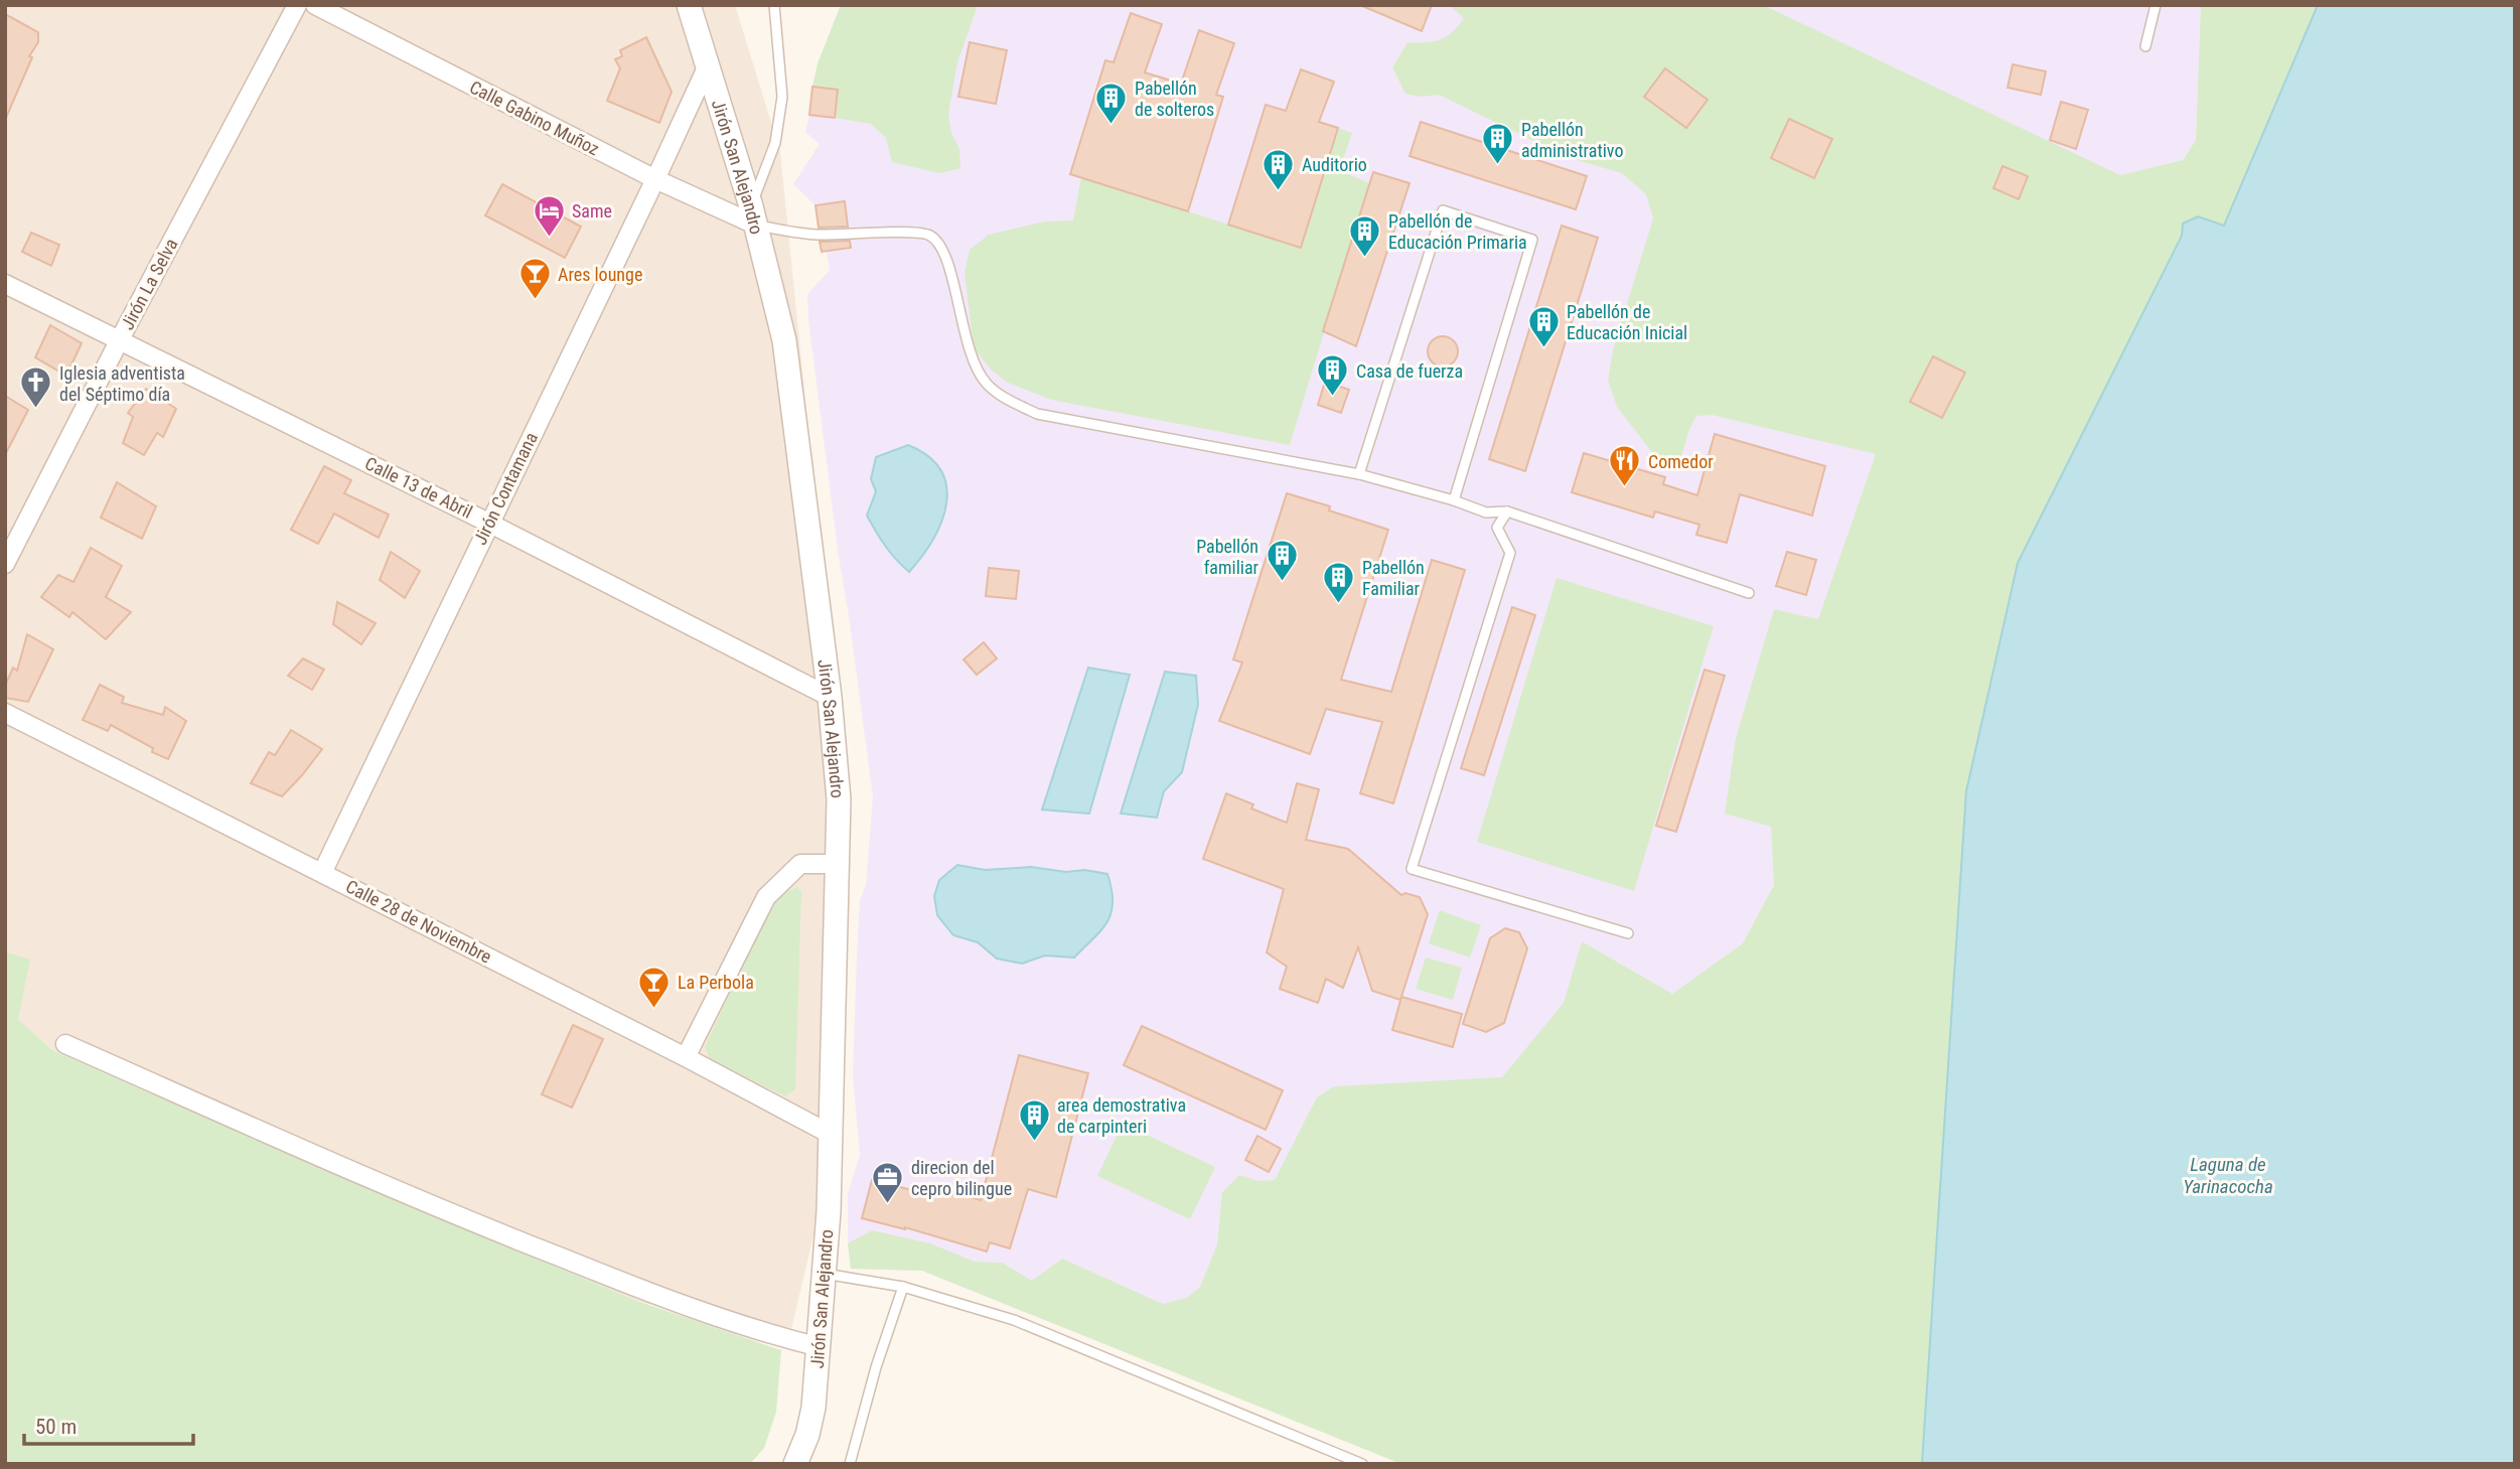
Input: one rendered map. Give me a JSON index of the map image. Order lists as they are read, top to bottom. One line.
{"streets":{"street":["Calle Gabino Muñoz","Jirón San Alejandro","Jirón La Selva","Calle 13 de Abril","Jirón Contamana","Calle 28 de Noviembre"]},"crossings":[["Calle Gabino Muñoz","Jirón San Alejandro"],["Calle Gabino Muñoz","Jirón Contamana"],["Jirón San Alejandro","Calle 13 de Abril"],["Jirón San Alejandro","Jirón Contamana"],["Jirón San Alejandro","Calle 28 de Noviembre"],["Jirón La Selva","Calle 13 de Abril"],["Calle 13 de Abril","Jirón Contamana"],["Jirón Contamana","Calle 28 de Noviembre"]],"water":["Laguna de Yarinacocha"],"places":{"building":["Pabellón de solteros","Pabellón administrativo","Auditorio","Pabellón de Educación Primaria","Pabellón de Educación Inicial","Casa de fuerza","Pabellón familiar","Pabellón Familiar","area demostrativa de carpinteri"],"hotel":["Same"],"bar":["Ares lounge","La Perbola"],"church":["Iglesia adventista del Séptimo día"],"restaurant":["Comedor"],"office":["direcion del cepro bilingue"]},"scale_bar":"50 m"}
